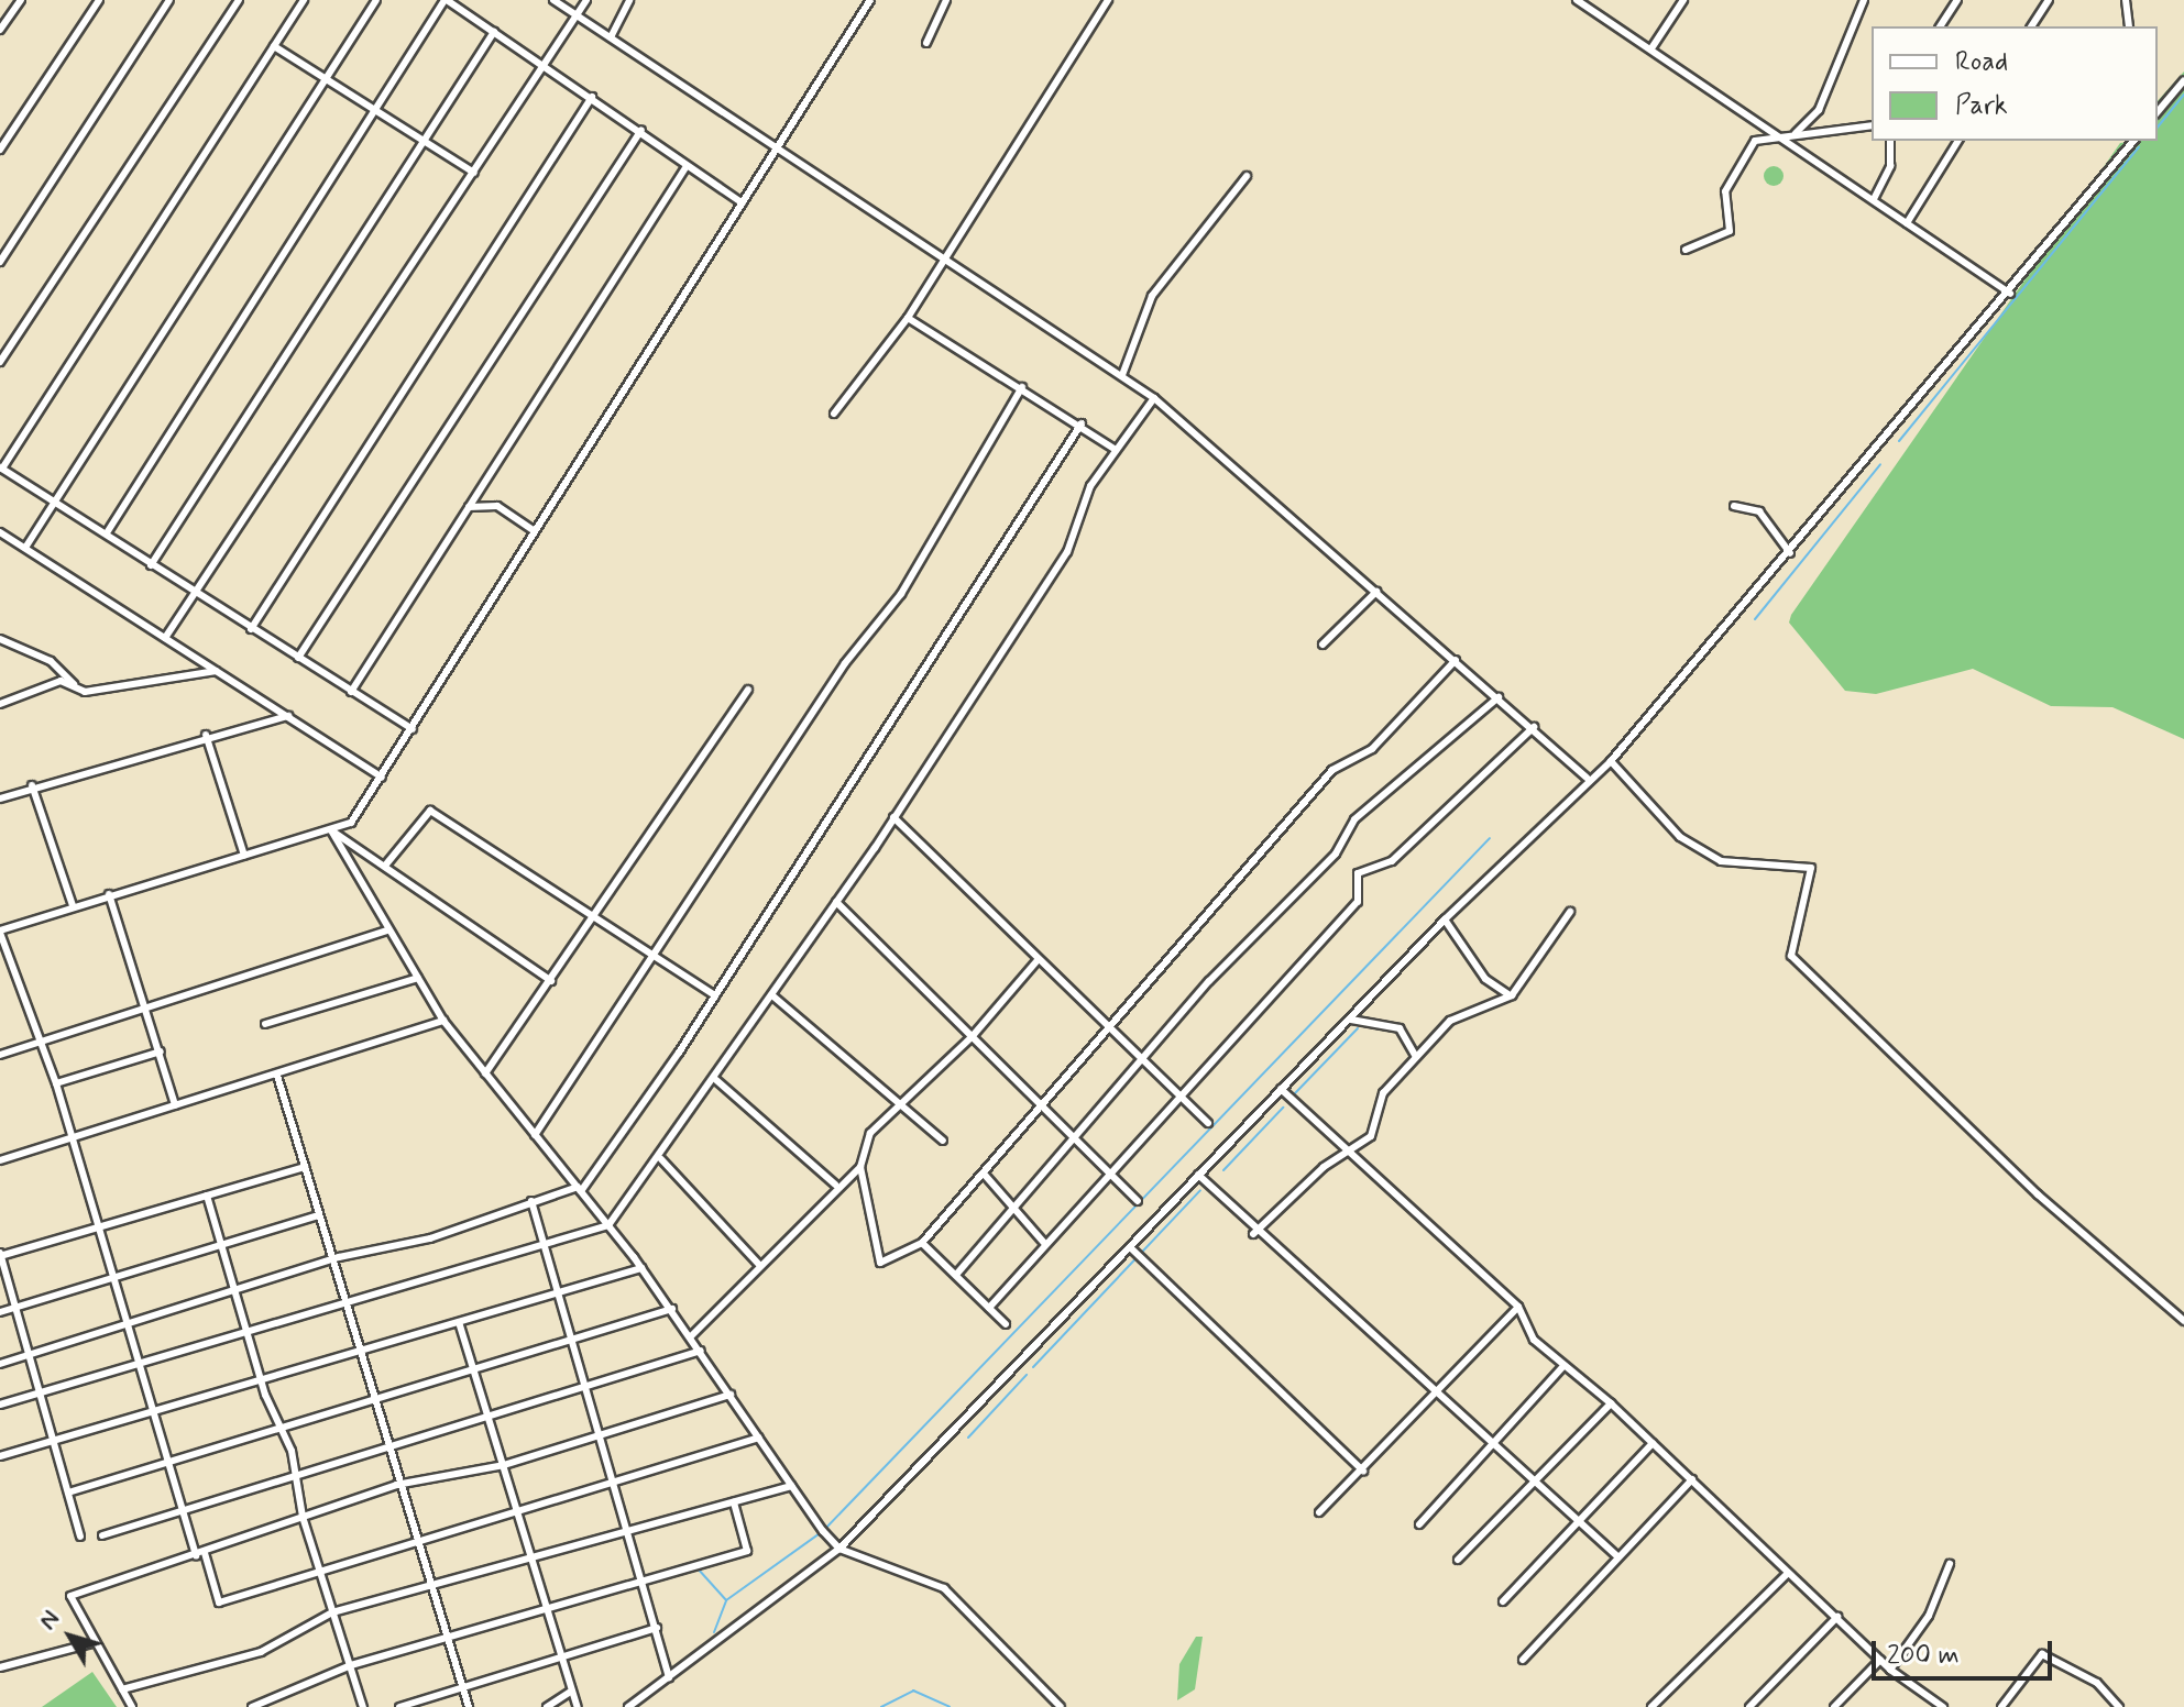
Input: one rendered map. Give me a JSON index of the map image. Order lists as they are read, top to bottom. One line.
{"legend":["Road","Park"],"scale_bar":"200 m","north":"top left"}
